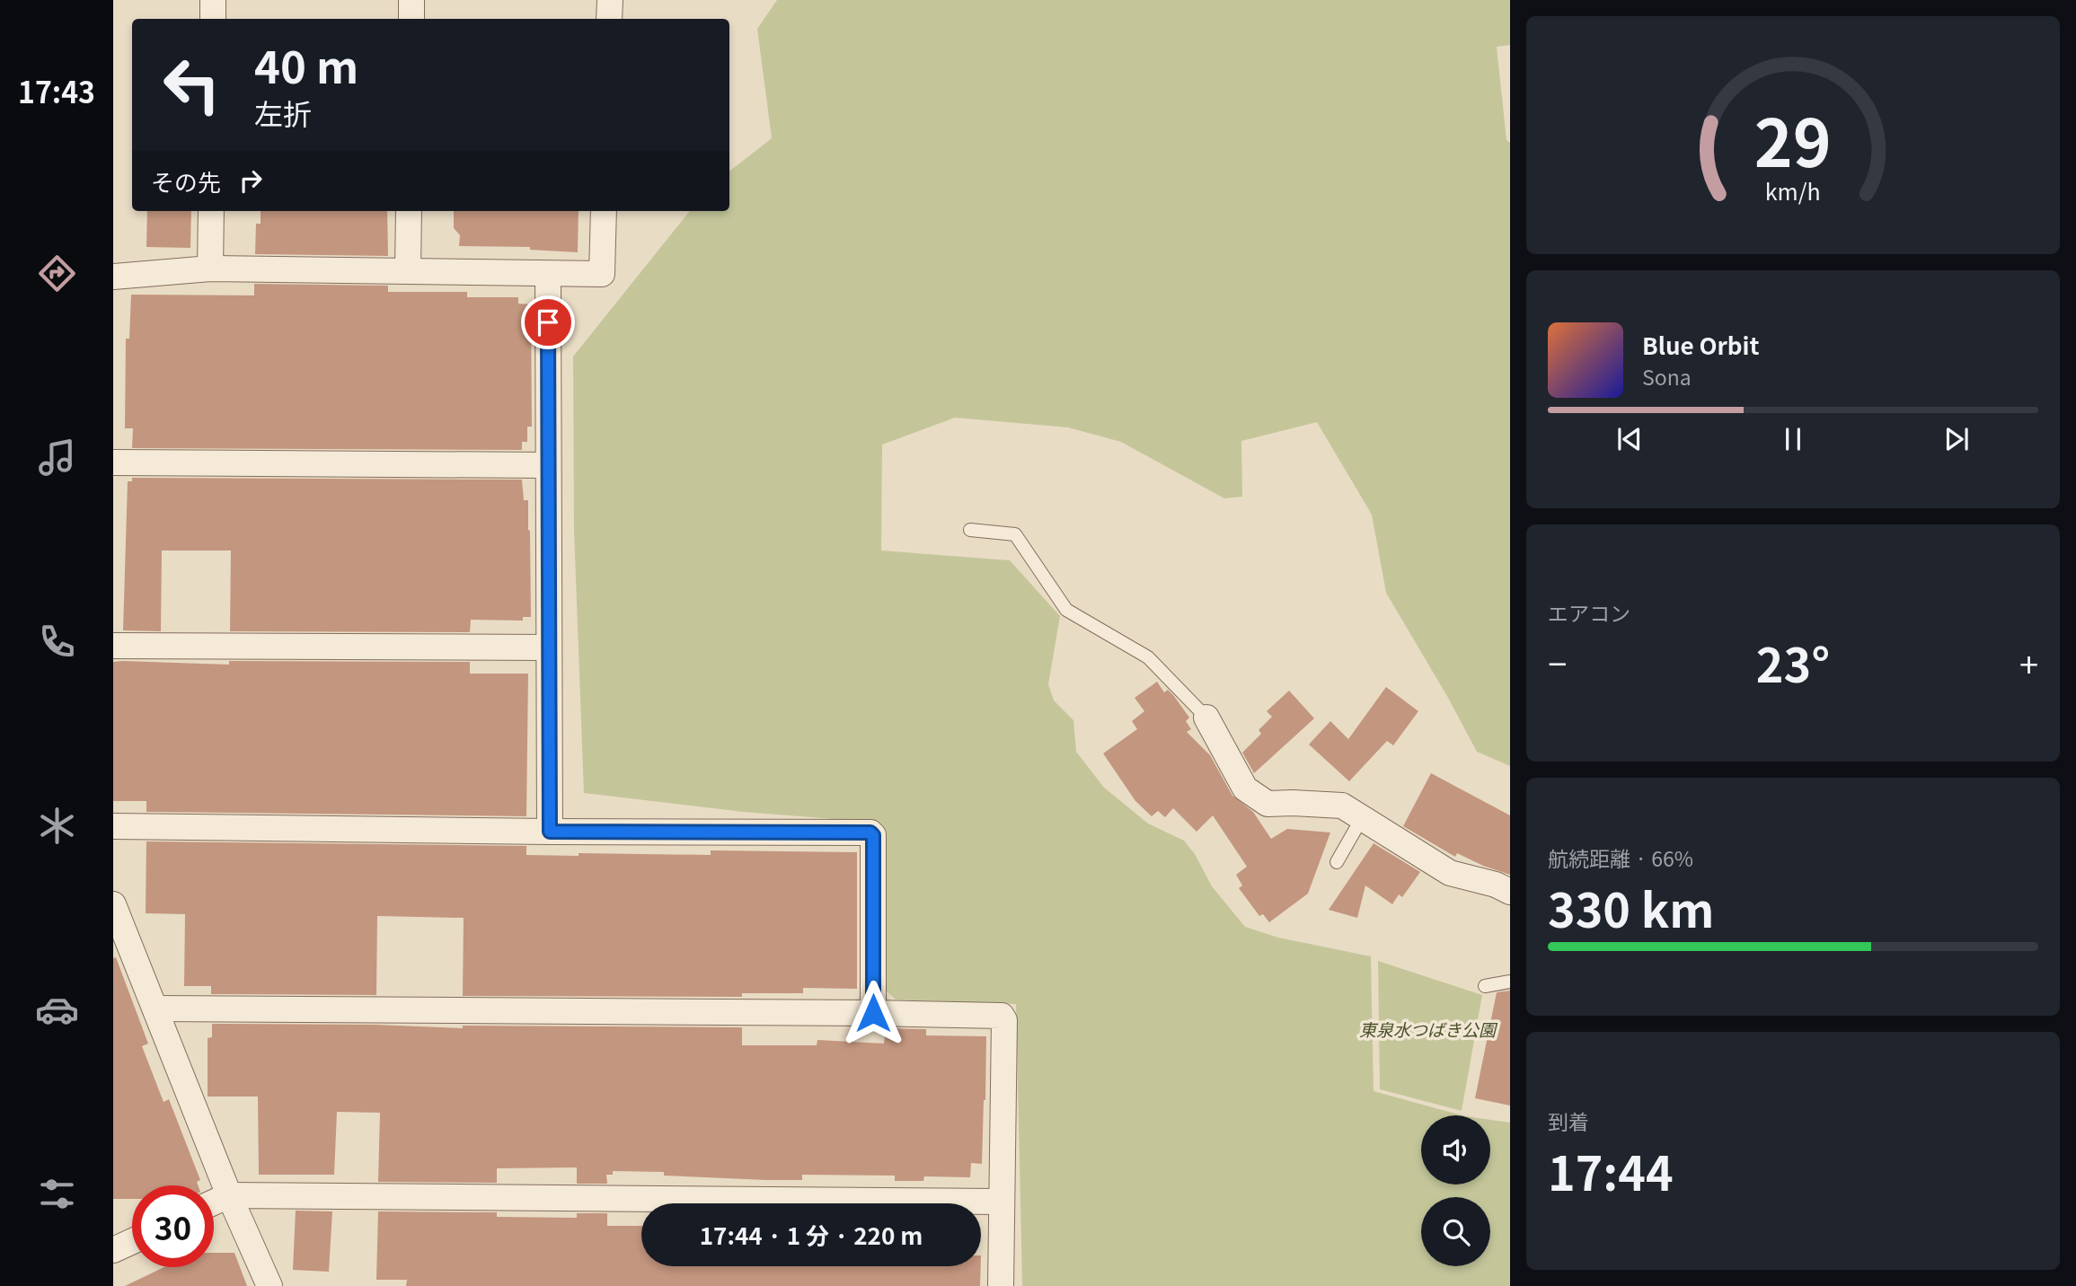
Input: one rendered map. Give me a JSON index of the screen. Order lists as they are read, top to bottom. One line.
{"parks":["東泉水つばき公園"],"page":{"tabs":"17:43","turn":["40 m","左折"],"then":"その先","song":["Blue Orbit","Sona"],"tile":["エアコン",["航続距離 · 66%","330 km"],["到着","17:44"]],"heat":["−","23°","+"],"limit":"30","trip":"17:44 · 1 分 · 220 m","gauge":["29","km/h"]}}
